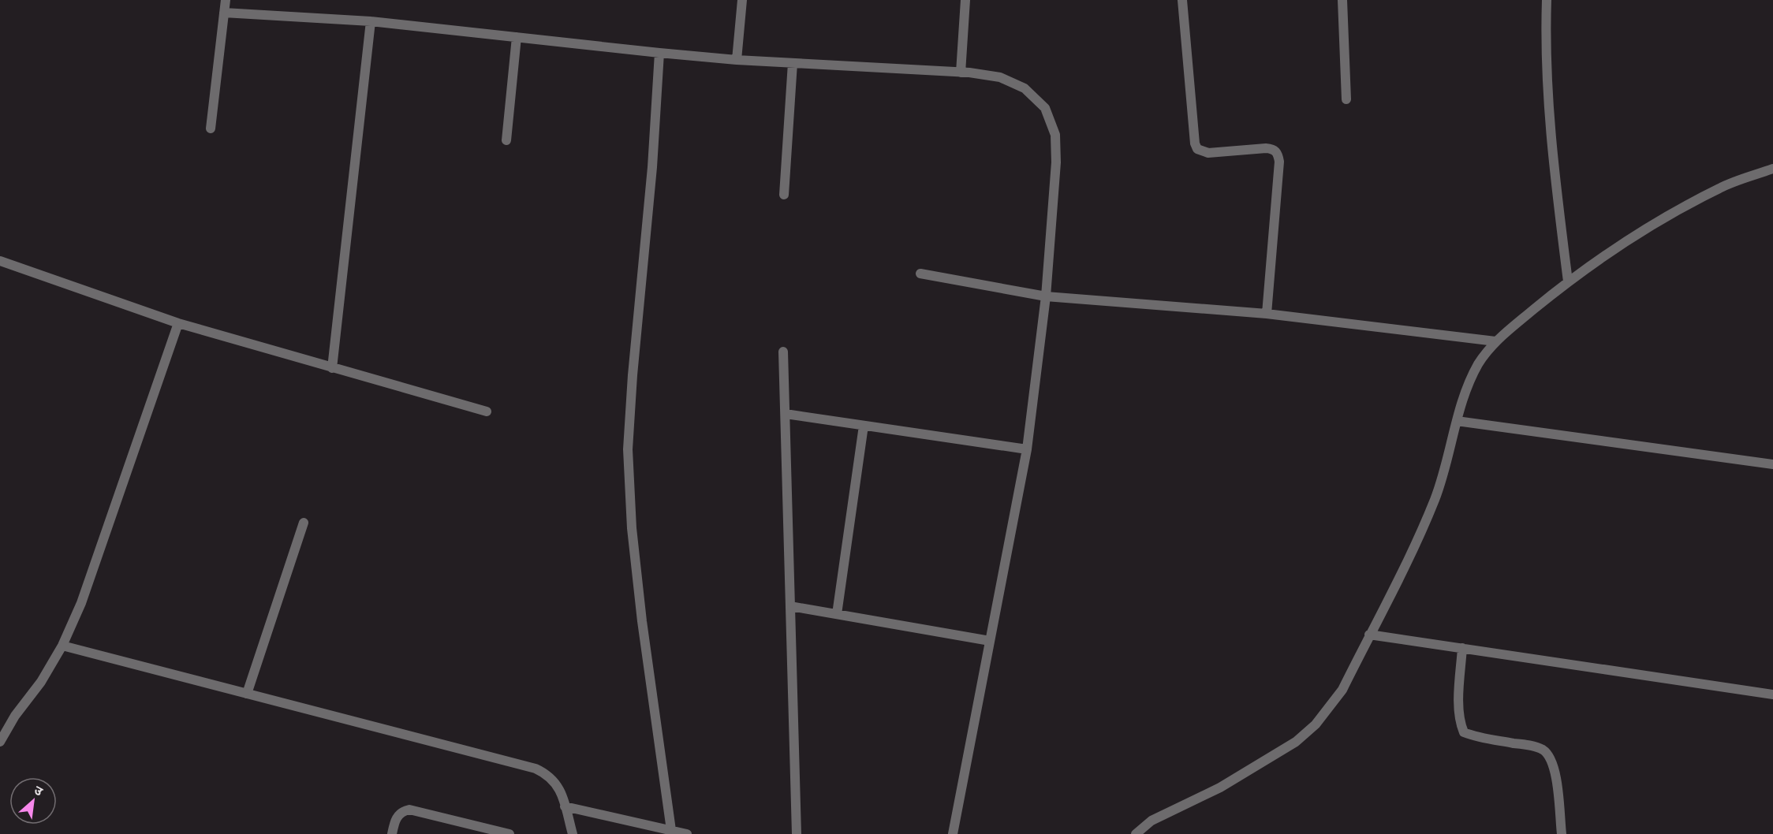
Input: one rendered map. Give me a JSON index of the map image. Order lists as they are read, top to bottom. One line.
{"north":"top right"}
